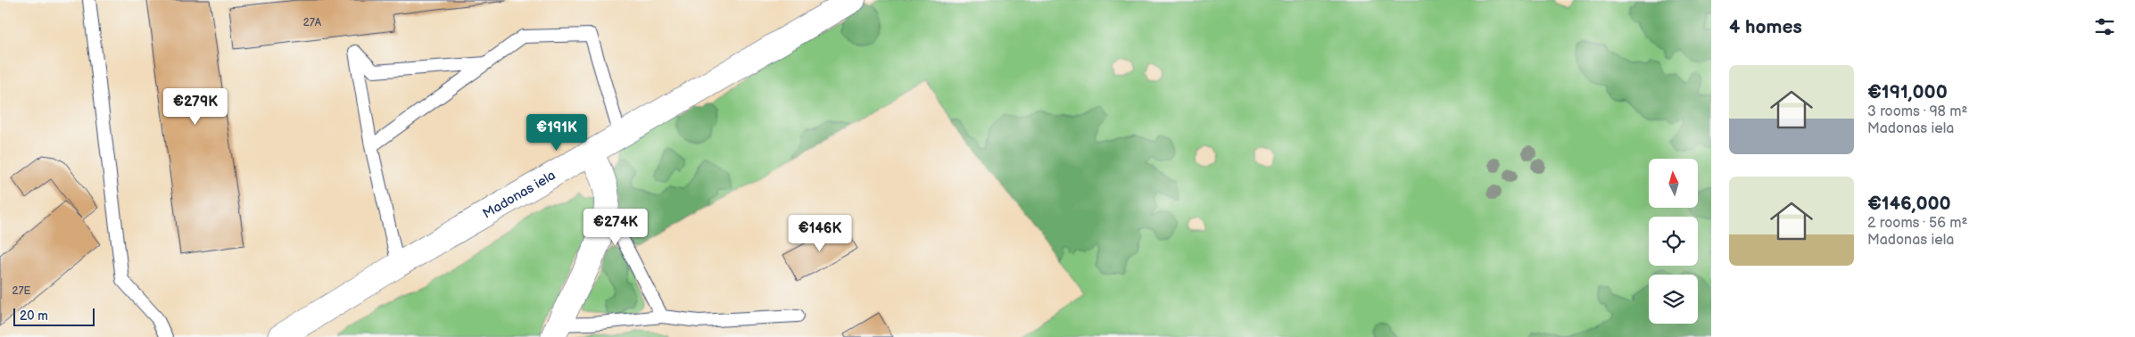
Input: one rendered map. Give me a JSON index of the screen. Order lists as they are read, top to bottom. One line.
{"streets":{"main road":["Madonas iela"]},"house_numbers":["27A","27E"],"scale_bar":"20 m","north":"top","page":{"heading":"4 homes","list":[{"name":"€191,000","note":"3 rooms · 98 m² · Madonas iela"},{"name":"€146,000","note":"2 rooms · 56 m² · Madonas iela"}],"price":["€279K","€191K","€274K","€146K"],"scale":"20 m"}}
